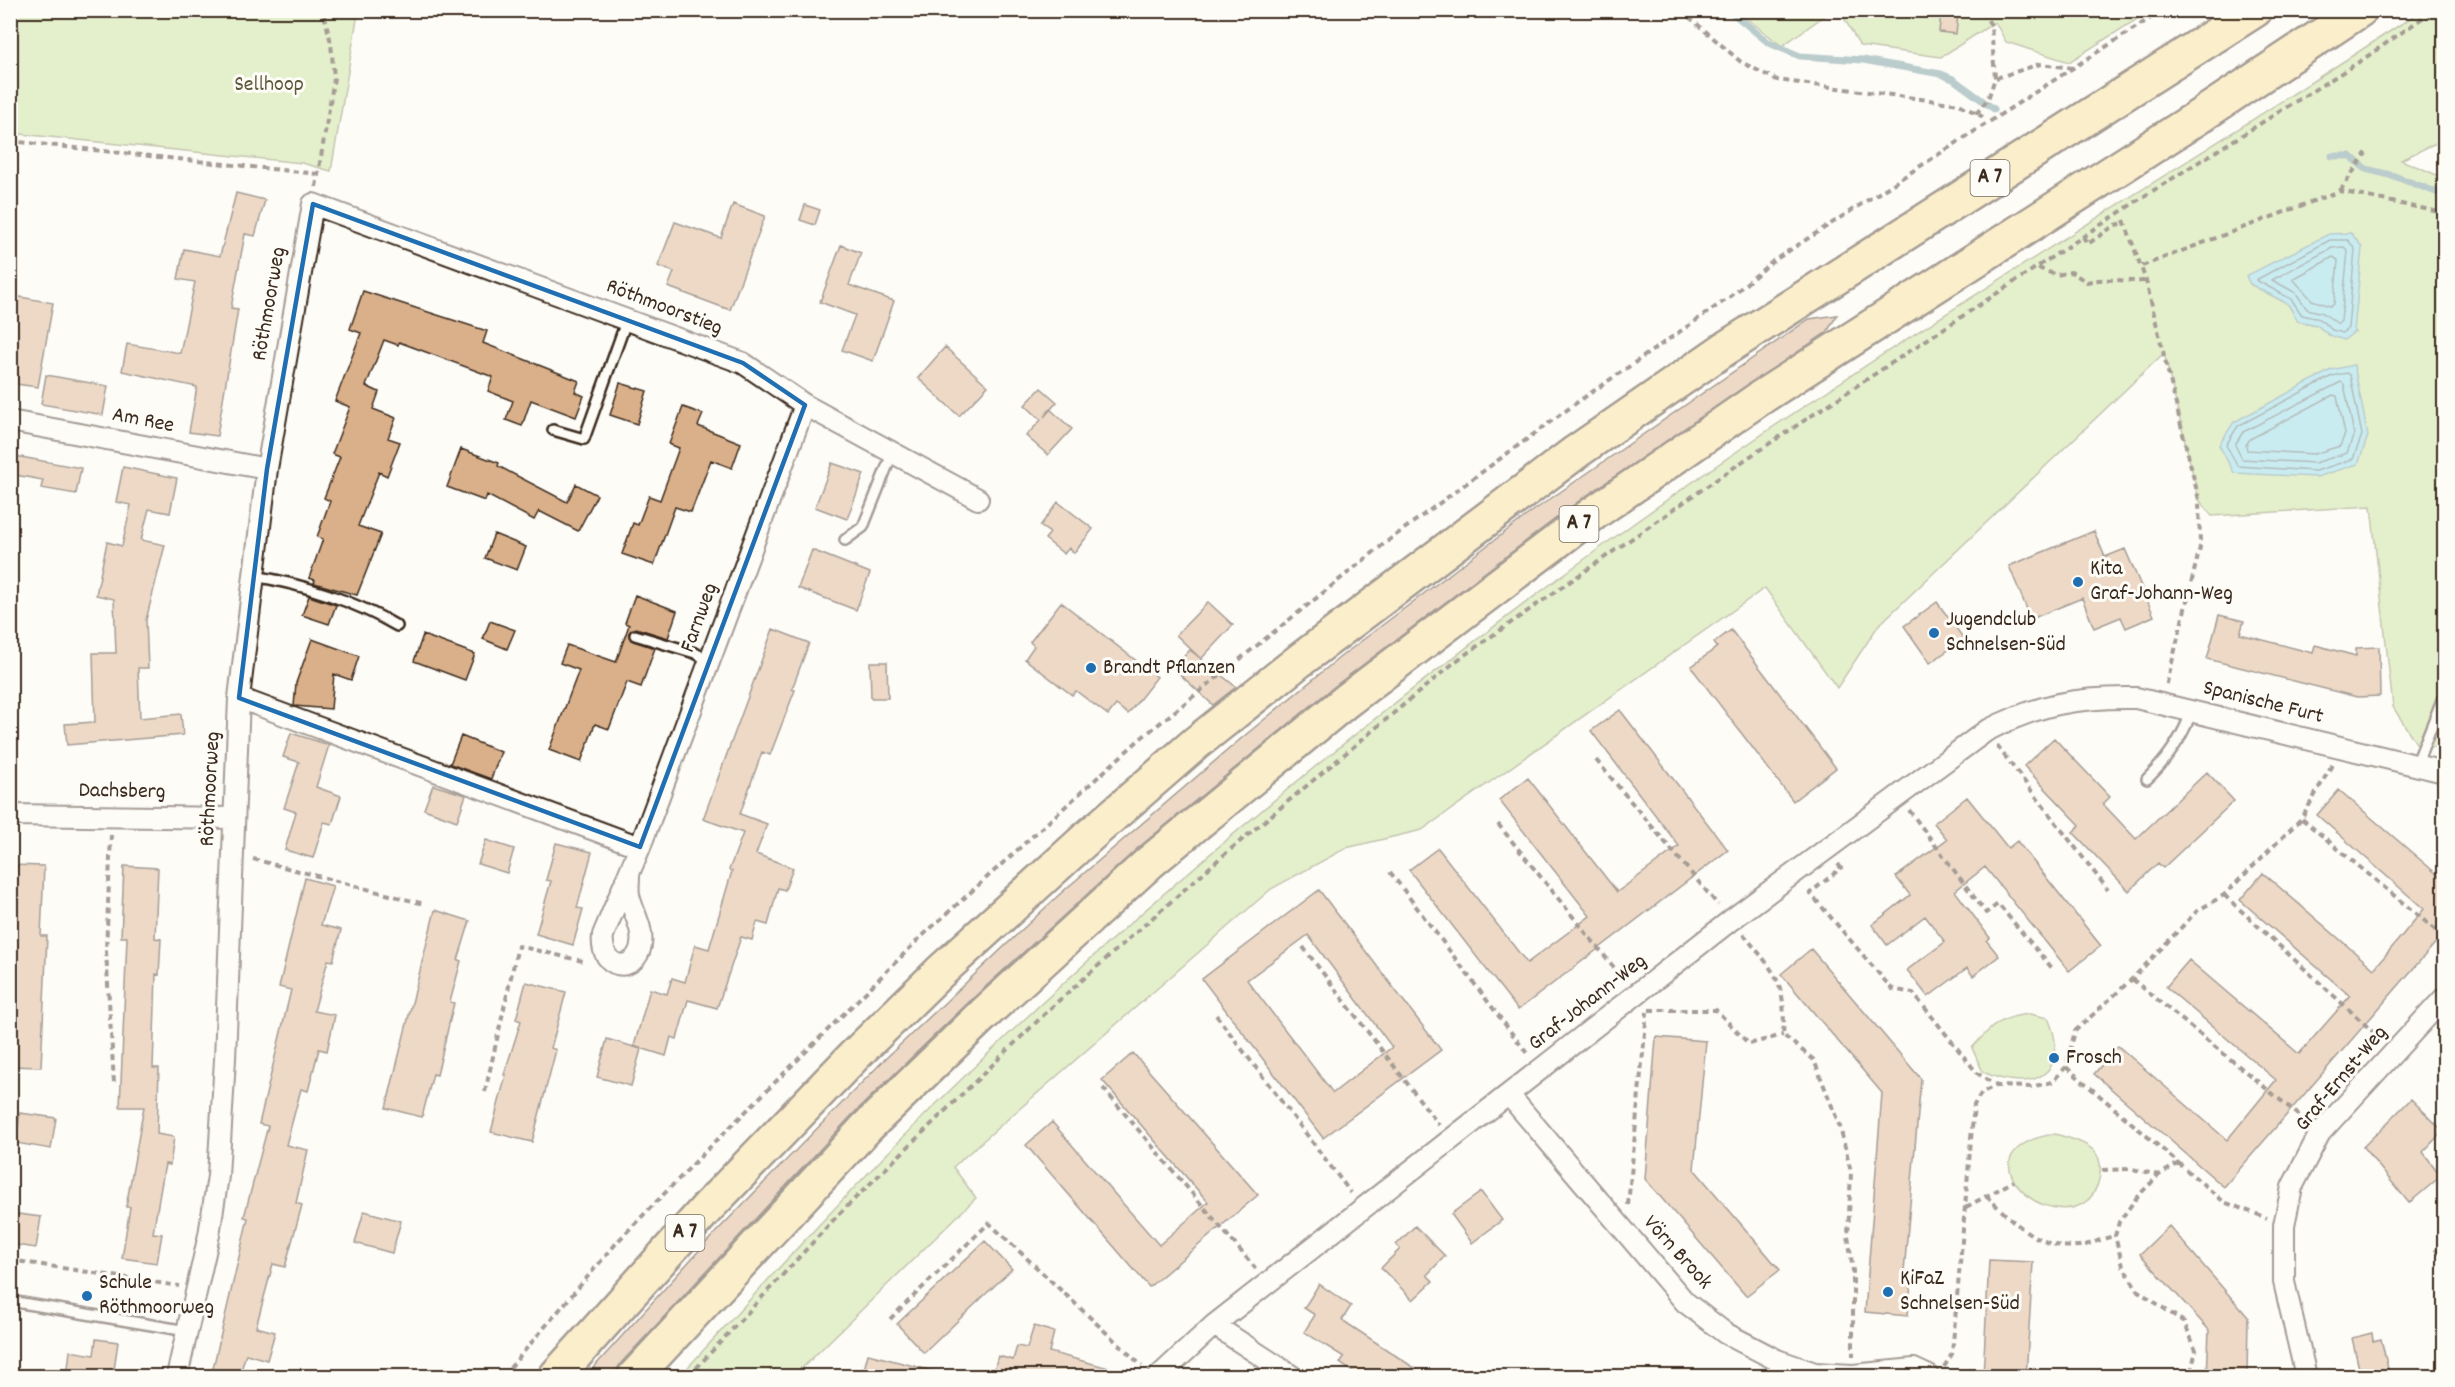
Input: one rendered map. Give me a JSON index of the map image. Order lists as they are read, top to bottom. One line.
{"streets":{"highway":["A 7"],"street":["Röthmoorweg","Röthmoorstieg","Am Ree","Farnweg","Spanische Furt","Dachsberg","Graf-Johann-Weg","Graf-Ernst-Weg","Vörn Brook"]},"crossings":[["Röthmoorweg","Röthmoorstieg"],["Röthmoorweg","Am Ree"],["Röthmoorweg","Dachsberg"],["Röthmoorstieg","Farnweg"],["Spanische Furt","Graf-Johann-Weg"],["Graf-Johann-Weg","Vörn Brook"]],"parks":["Sellhoop"],"places":["Kita Graf-Johann-Weg","Jugendclub Schnelsen-Süd","Brandt Pflanzen","Frosch","KiFaZ Schnelsen-Süd","Schule Röthmoorweg"]}
